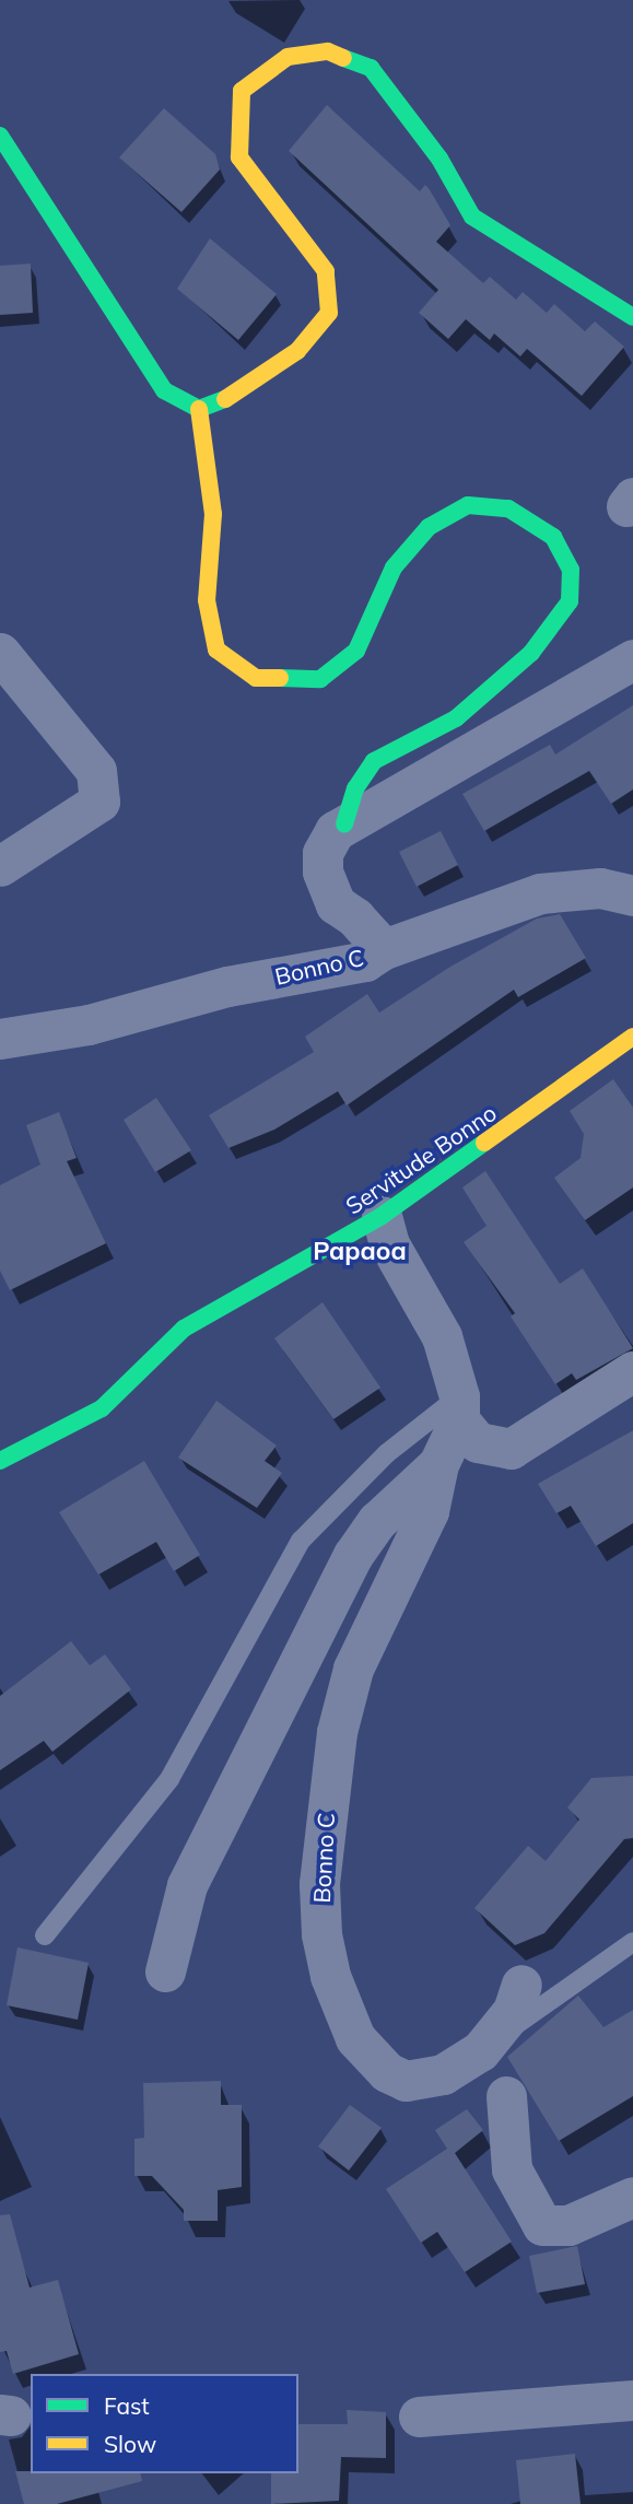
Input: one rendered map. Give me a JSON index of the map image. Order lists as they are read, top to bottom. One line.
{"streets":{"street":["Bonno C","Servitude Bonno"]},"districts":["Papaoa"],"legend":["Fast","Slow"]}
